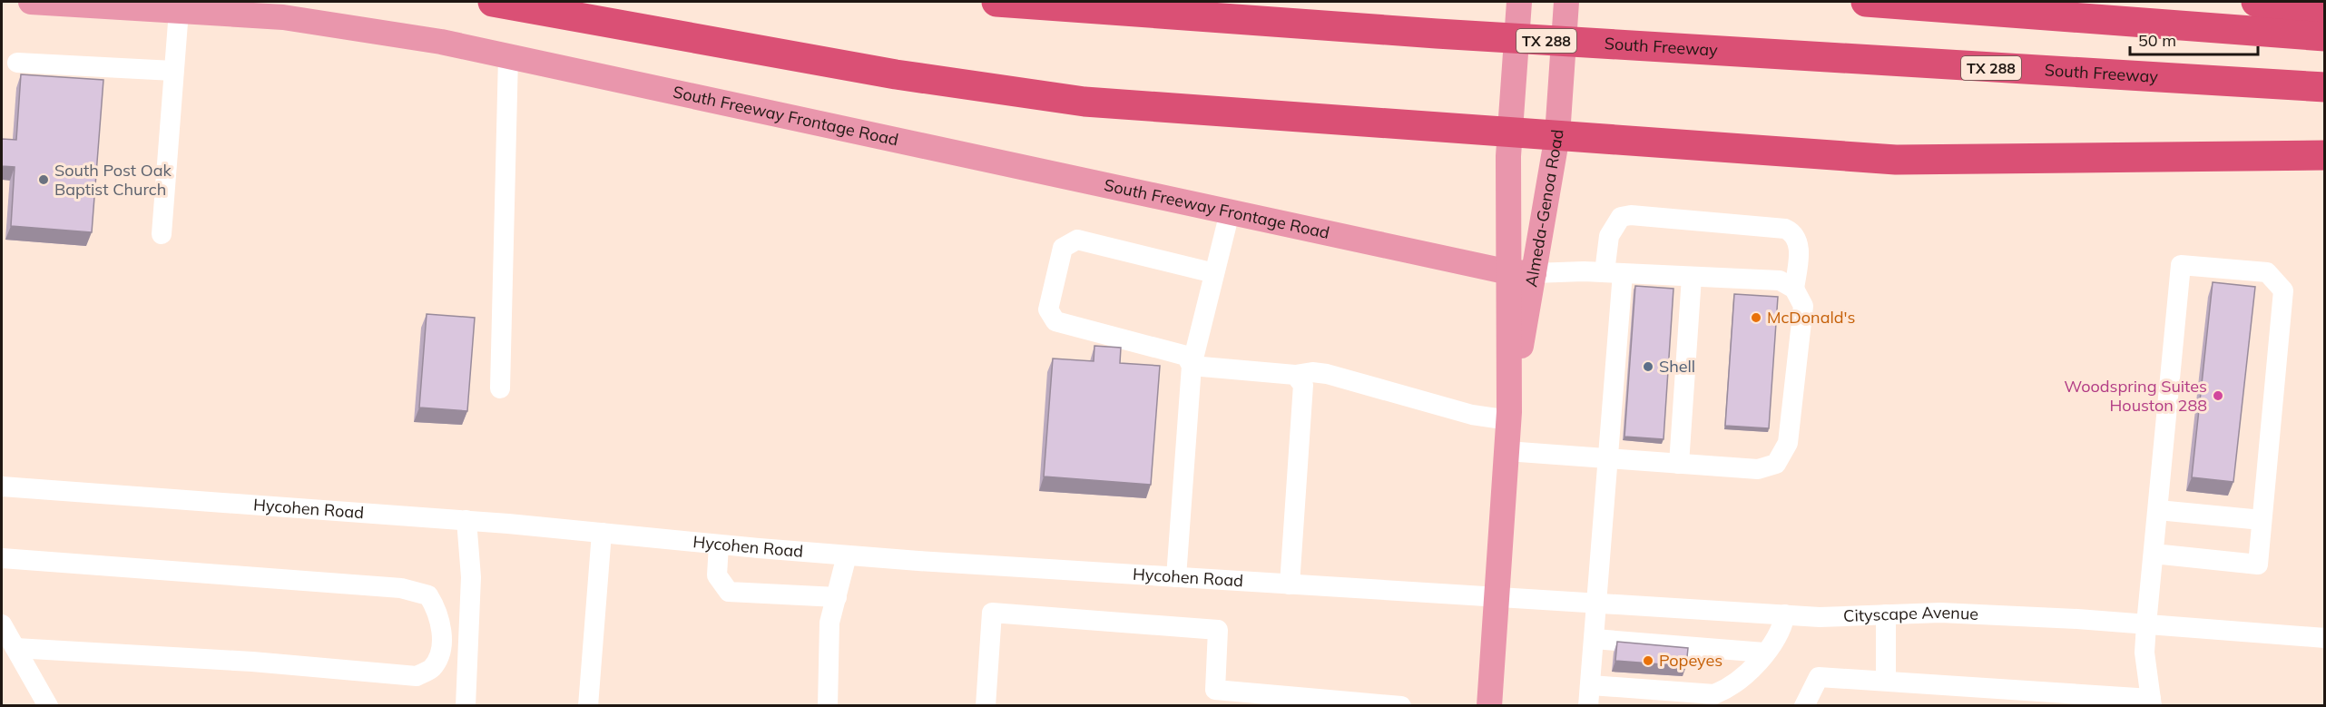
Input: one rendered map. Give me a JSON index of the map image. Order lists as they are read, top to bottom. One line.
{"streets":{"highway":["TX 288","South Freeway"],"main road":["South Freeway Frontage Road","Almeda-Genoa Road"],"street":["Hycohen Road","Cityscape Avenue"]},"crossings":[["South Freeway Frontage Road","Almeda-Genoa Road"],["Almeda-Genoa Road","Hycohen Road"],["Almeda-Genoa Road","Cityscape Avenue"],["Hycohen Road","Cityscape Avenue"]],"places":["South Post Oak Baptist Church","McDonald's","Shell","Woodspring Suites Houston 288","Popeyes"],"scale_bar":"50 m"}
